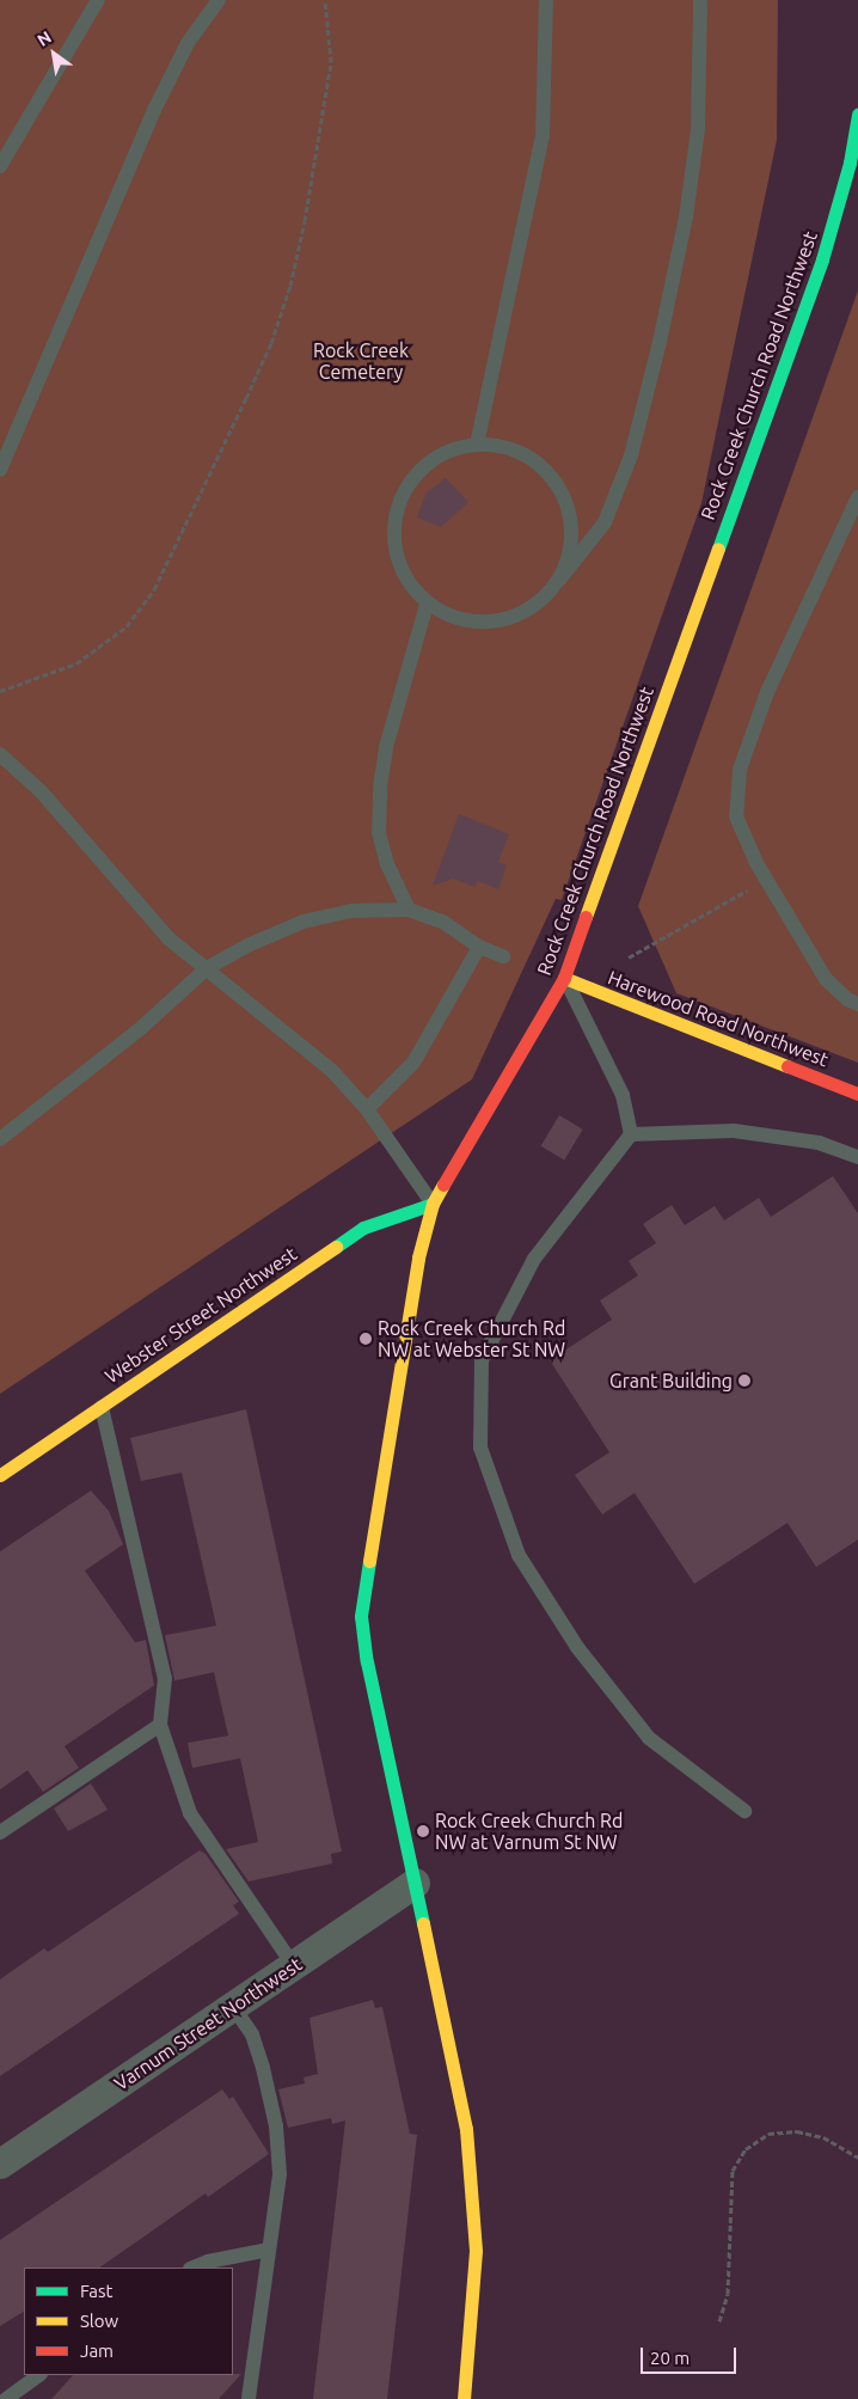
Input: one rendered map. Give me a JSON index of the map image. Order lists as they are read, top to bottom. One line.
{"streets":{"street":["Rock Creek Church Road Northwest","Harewood Road Northwest","Webster Street Northwest","Varnum Street Northwest"]},"crossings":[["Rock Creek Church Road Northwest","Harewood Road Northwest"],["Rock Creek Church Road Northwest","Webster Street Northwest"],["Rock Creek Church Road Northwest","Varnum Street Northwest"]],"parks":["Rock Creek Cemetery"],"places":["Rock Creek Church Rd NW at Webster St NW","Grant Building","Rock Creek Church Rd NW at Varnum St NW"],"legend":["Fast","Slow","Jam"],"scale_bar":"20 m","north":"top left"}
